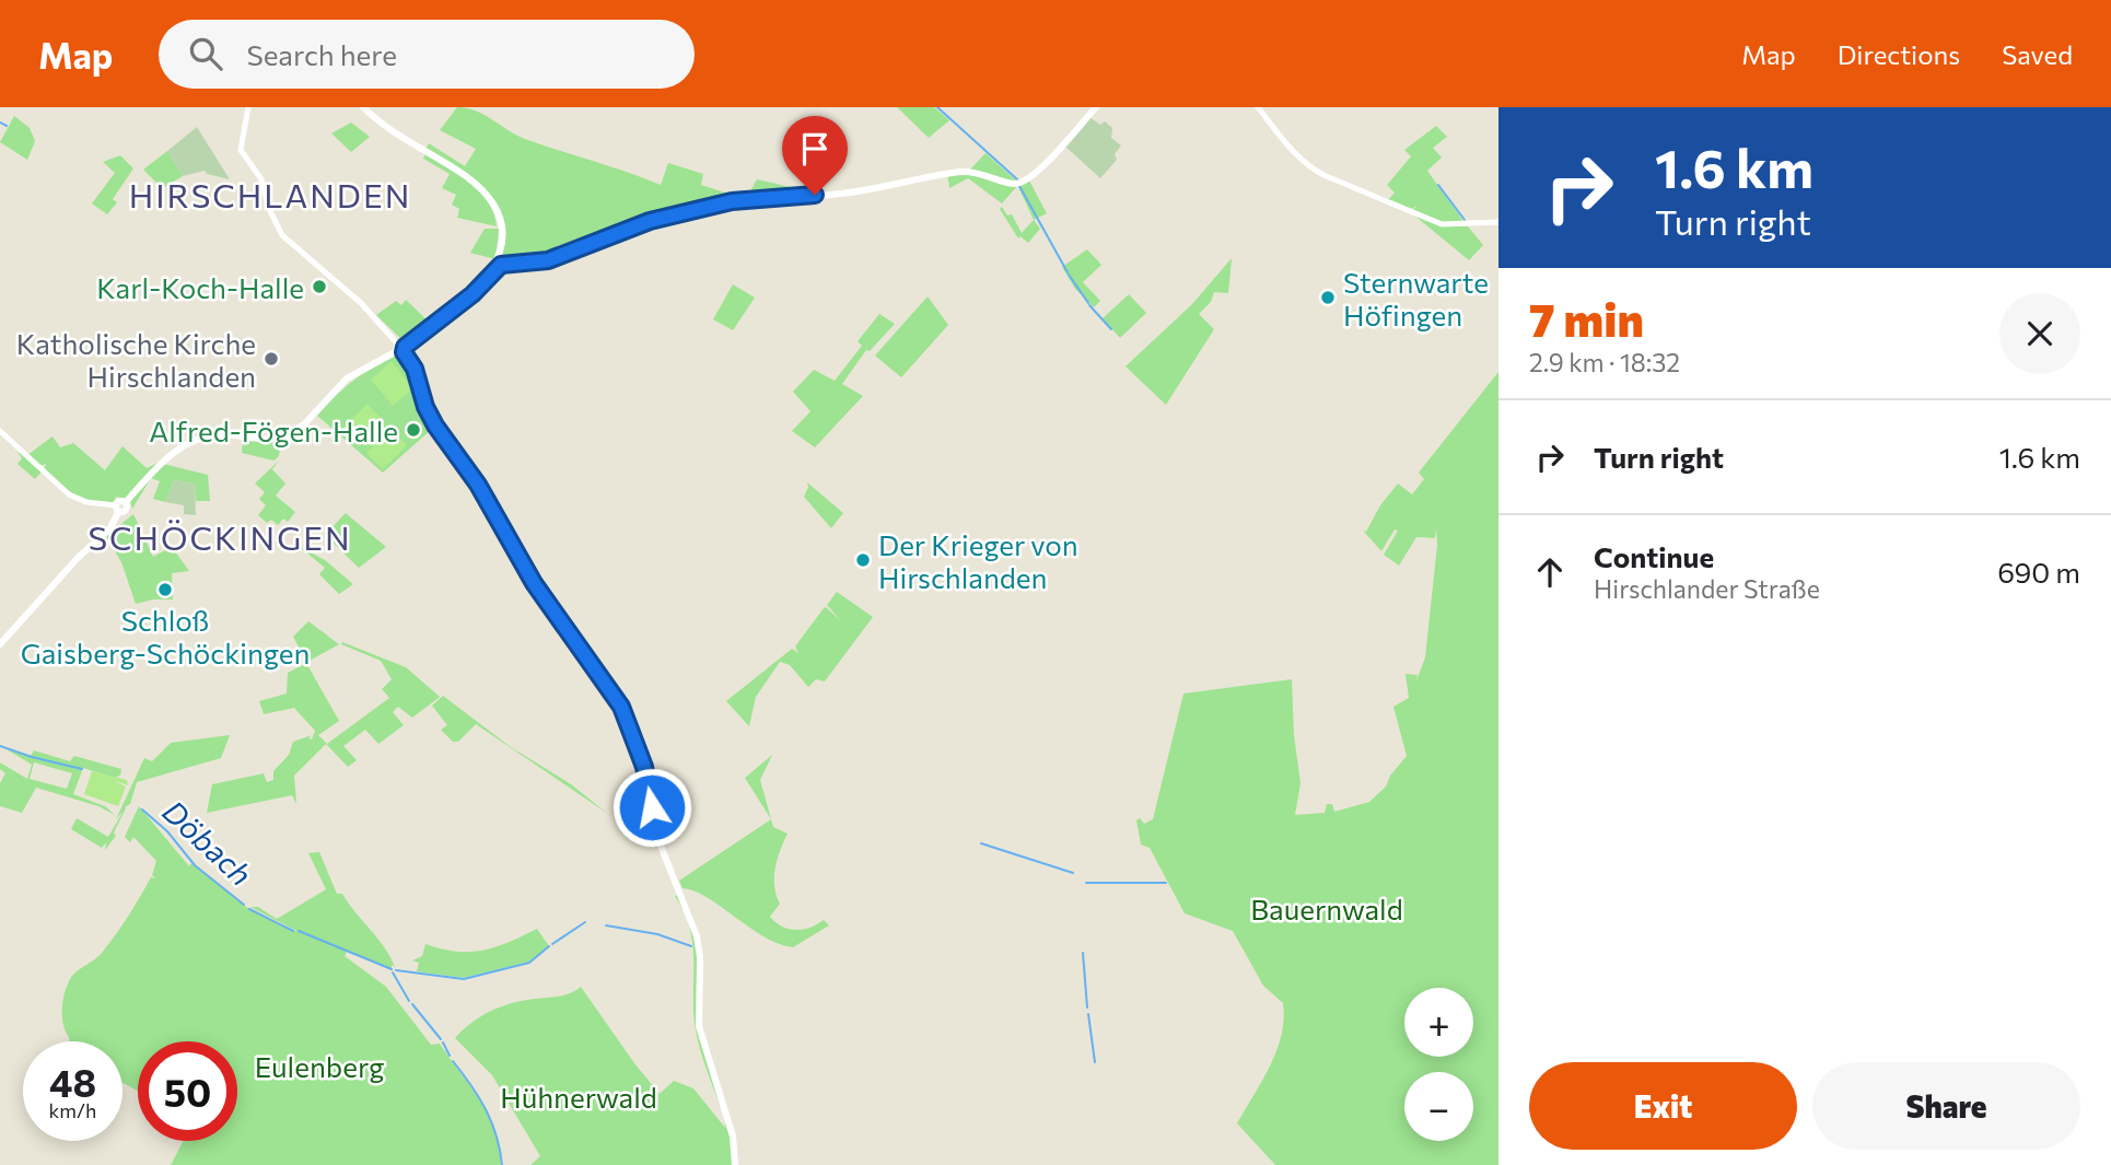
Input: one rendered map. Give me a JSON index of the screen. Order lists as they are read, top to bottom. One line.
{"districts":["HIRSCHLANDEN","SCHÖCKINGEN"],"water":["Döbach"],"parks":["Bauernwald","Eulenberg","Hühnerwald"],"places":["Karl-Koch-Halle","Sternwarte Höfingen","Katholische Kirche Hirschlanden","Alfred-Fögen-Halle","Der Krieger von Hirschlanden","Schloß Gaisberg-Schöckingen"],"page":{"header":"Map","search":"Search here","nav":["Map","Directions","Saved"],"turn":["1.6 km","Turn right"],"heading":["7 min","2.9 km · 18:32"],"list":[{"name":"Turn right","value":"1.6 km"},{"name":"Continue","note":"Hirschlander Straße","value":"690 m"}],"map_buttons":["+","−"],"speed":"48 km/h","limit":"50","buttons":["Exit","Share"]}}
